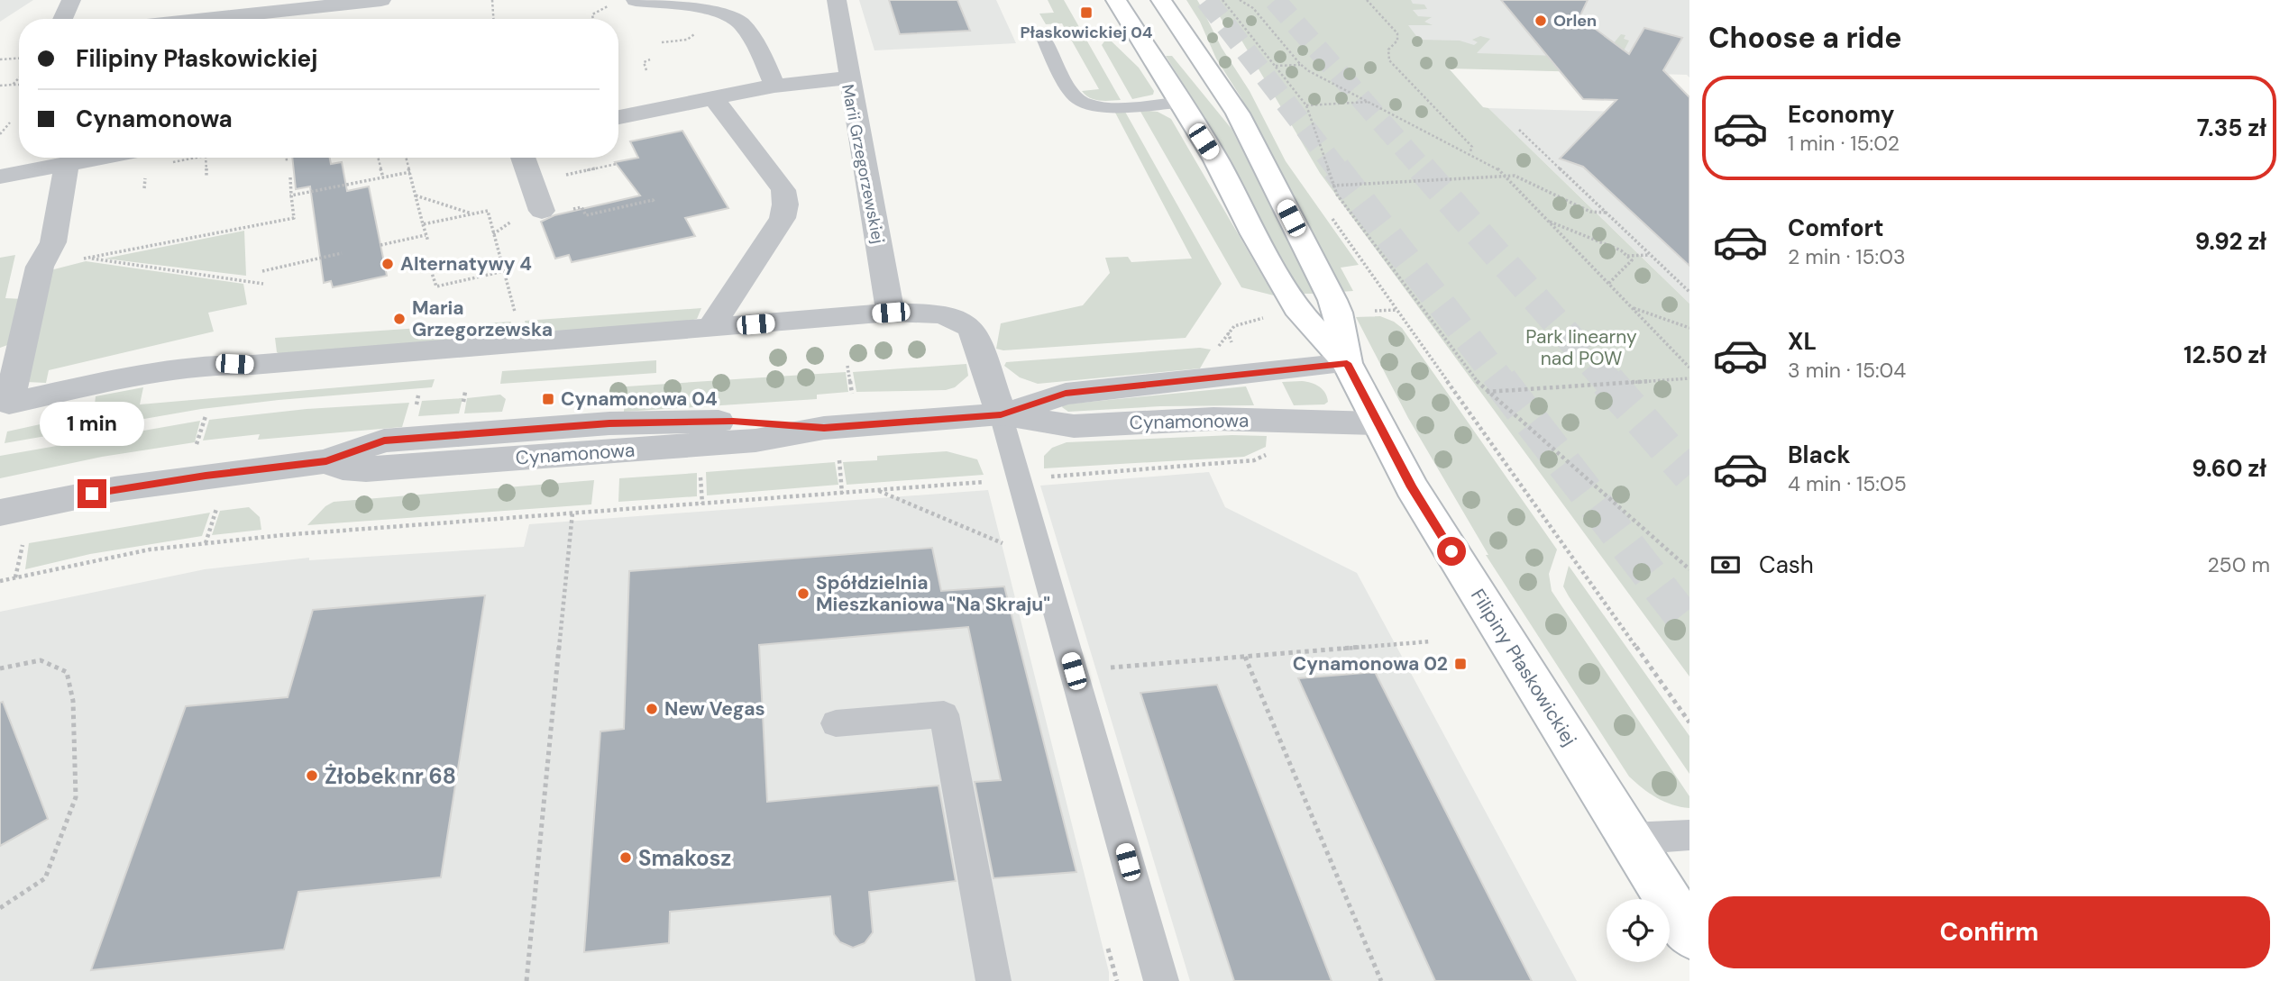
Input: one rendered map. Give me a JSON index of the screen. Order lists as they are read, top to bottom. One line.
{"streets":{"main road":["Filipiny Płaskowickiej"],"street":["Marii Grzegorzewskiej","Cynamonowa"]},"crossings":[["Cynamonowa","Filipiny Płaskowickiej"]],"parks":["Park linearny nad POW"],"places":{"transit":["Płaskowickiej 04","Cynamonowa 04","Cynamonowa 02"],"other":["Orlen","Alternatywy 4","Maria Grzegorzewska","Spółdzielnia Mieszkaniowa \"Na Skraju\"","New Vegas","Żłobek nr 68","Smakosz"]},"page":{"heading":"Choose a ride","banner":["Filipiny Płaskowickiej","Cynamonowa"],"list":[{"name":"Economy","note":"1 min · 15:02","value":"7.35 zł"},{"name":"Comfort","note":"2 min · 15:03","value":"9.92 zł"},{"name":"XL","note":"3 min · 15:04","value":"12.50 zł"},{"name":"Black","note":"4 min · 15:05","value":"9.60 zł"}],"bubble":"1 min","pay":["Cash","250 m"],"buttons":"Confirm"}}
